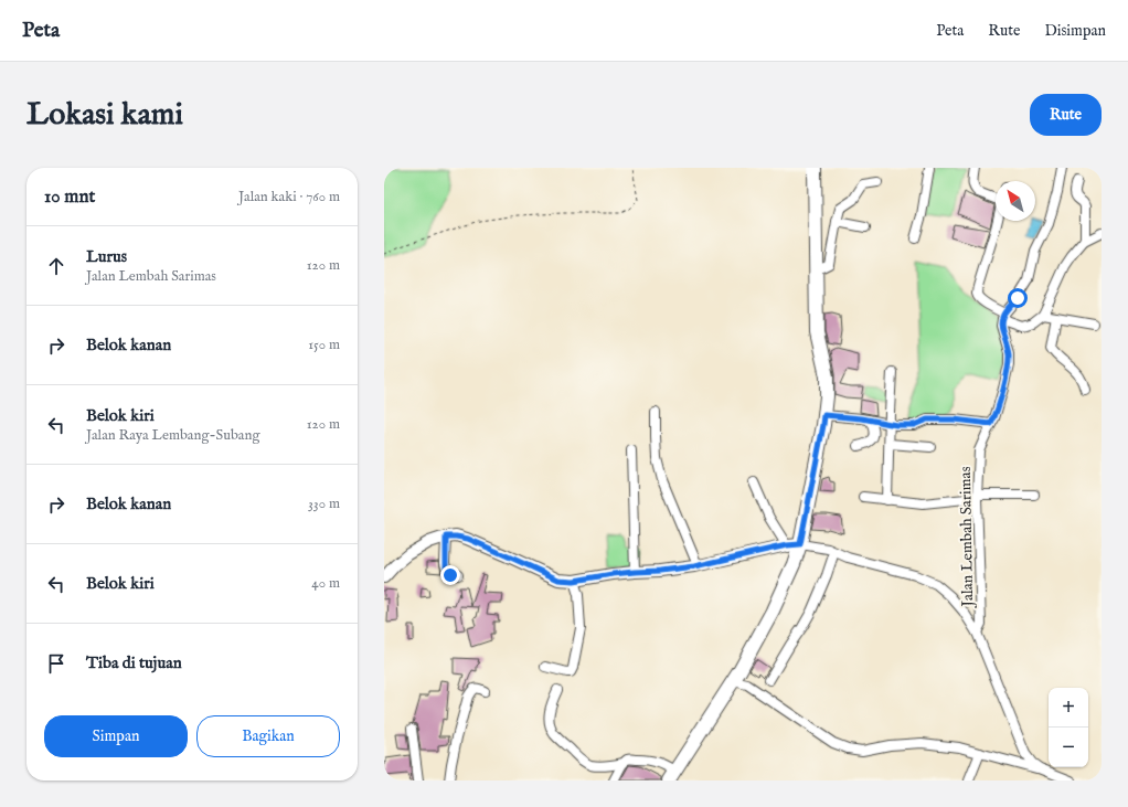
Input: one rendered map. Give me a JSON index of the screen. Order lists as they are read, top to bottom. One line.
{"streets":{"street":["Jalan Lembah Sarimas"]},"north":"top left","page":{"header":"Peta","nav":["Peta","Rute","Disimpan"],"buttons":["Rute",["Simpan","Bagikan"]],"title":"Lokasi kami","heading":["10 mnt","Jalan kaki · 760 m"],"list":[["Lurus","Jalan Lembah Sarimas","120 m"],["Belok kanan","150 m"],["Belok kiri","Jalan Raya Lembang-Subang","120 m"],["Belok kanan","330 m"],["Belok kiri","40 m"],"Tiba di tujuan"],"map_buttons":["+","−"]}}
